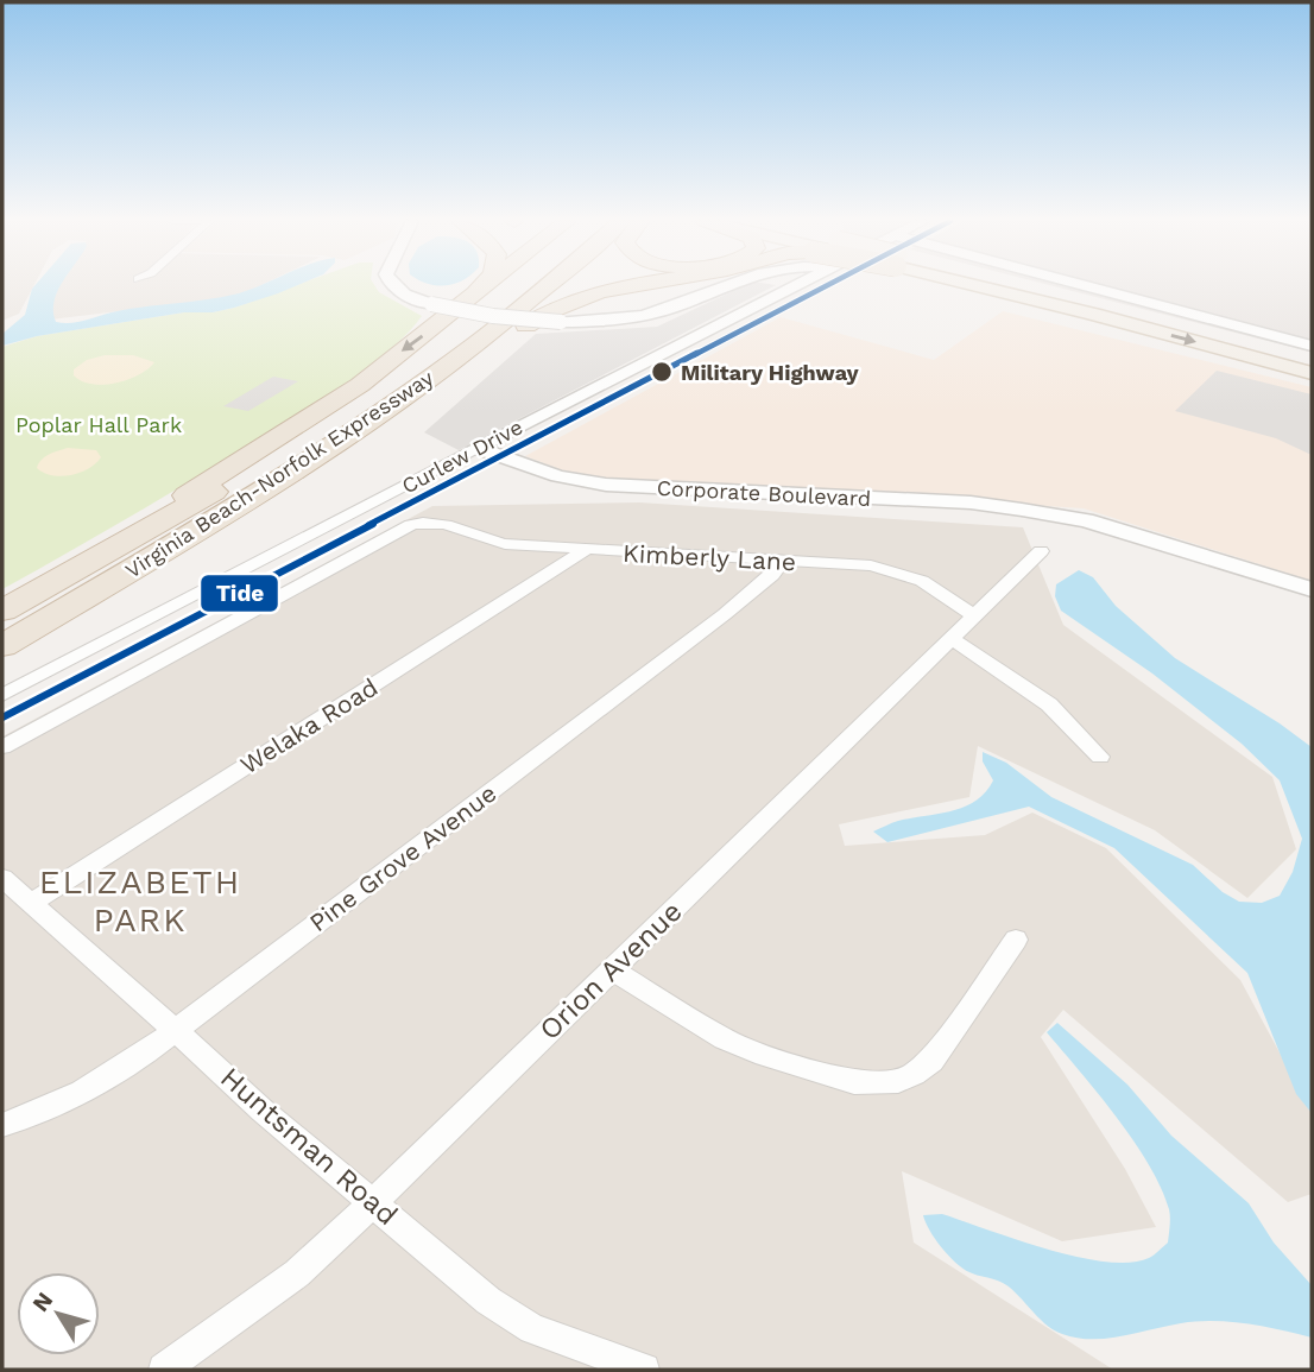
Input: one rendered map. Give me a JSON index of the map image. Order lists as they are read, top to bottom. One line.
{"streets":{"highway":["Virginia Beach-Norfolk Expressway"],"street":["Curlew Drive","Corporate Boulevard","Kimberly Lane","Welaka Road","Pine Grove Avenue","Orion Avenue","Huntsman Road"]},"crossings":[["Curlew Drive","Corporate Boulevard"],["Curlew Drive","Kimberly Lane"],["Kimberly Lane","Welaka Road"],["Kimberly Lane","Pine Grove Avenue"],["Kimberly Lane","Orion Avenue"],["Welaka Road","Huntsman Road"],["Pine Grove Avenue","Huntsman Road"],["Orion Avenue","Huntsman Road"]],"districts":["ELIZABETH PARK"],"parks":["Poplar Hall Park"],"places":["Military Highway"],"lines":["transit line Tide"],"north":"top left"}
